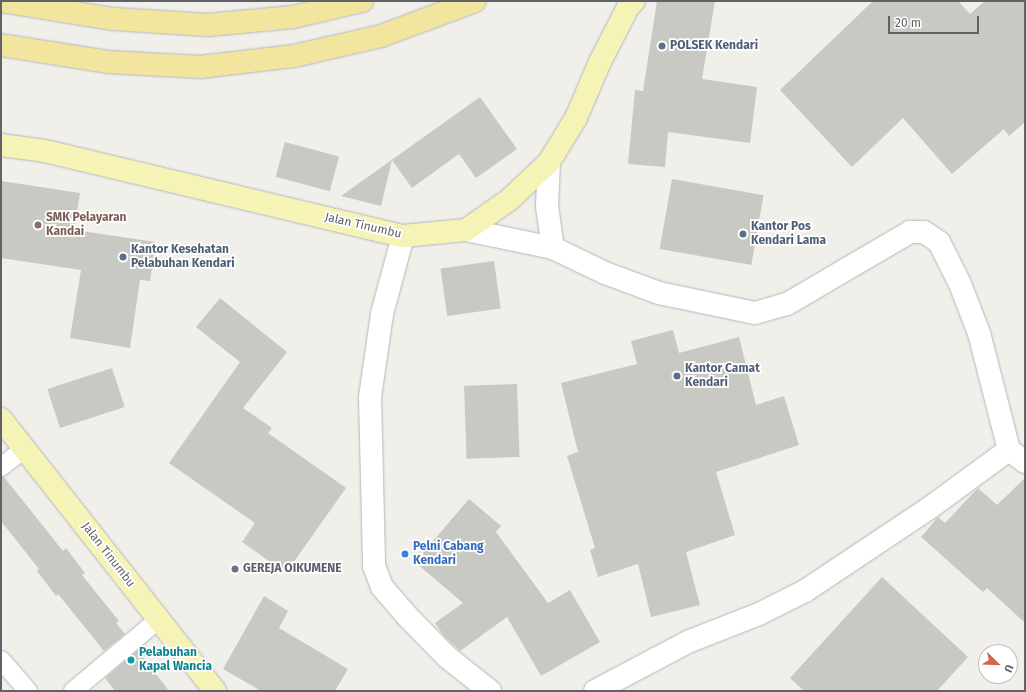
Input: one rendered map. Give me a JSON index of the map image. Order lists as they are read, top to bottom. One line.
{"streets":{"main road":["Jalan Tinumbu"]},"places":["POLSEK Kendari","SMK Pelayaran Kandai","Kantor Pos Kendari Lama","Kantor Kesehatan Pelabuhan Kendari","Kantor Camat Kendari","Pelni Cabang Kendari","GEREJA OIKUMENE","Pelabuhan Kapal Wancia"],"scale_bar":"20 m","north":"bottom right"}
